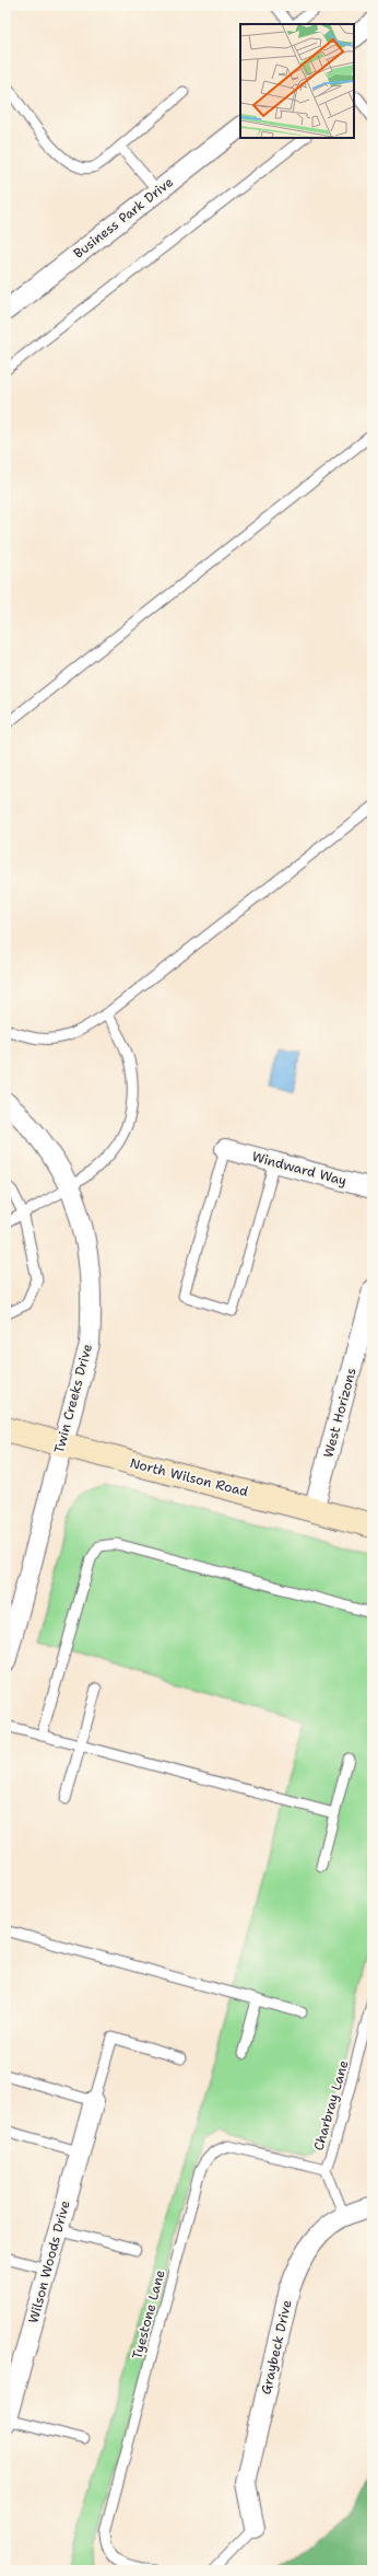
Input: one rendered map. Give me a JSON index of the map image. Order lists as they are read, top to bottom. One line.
{"streets":{"main road":["North Wilson Road"],"street":["Business Park Drive","Windward Way","Twin Creeks Drive","West Horizons","Wilson Woods Drive","Graybeck Drive"],"lane":["Charbray Lane","Tyestone Lane"]},"crossings":[["Twin Creeks Drive","North Wilson Road"],["West Horizons","North Wilson Road"],["Charbray Lane","Tyestone Lane"],["Charbray Lane","Graybeck Drive"]]}
